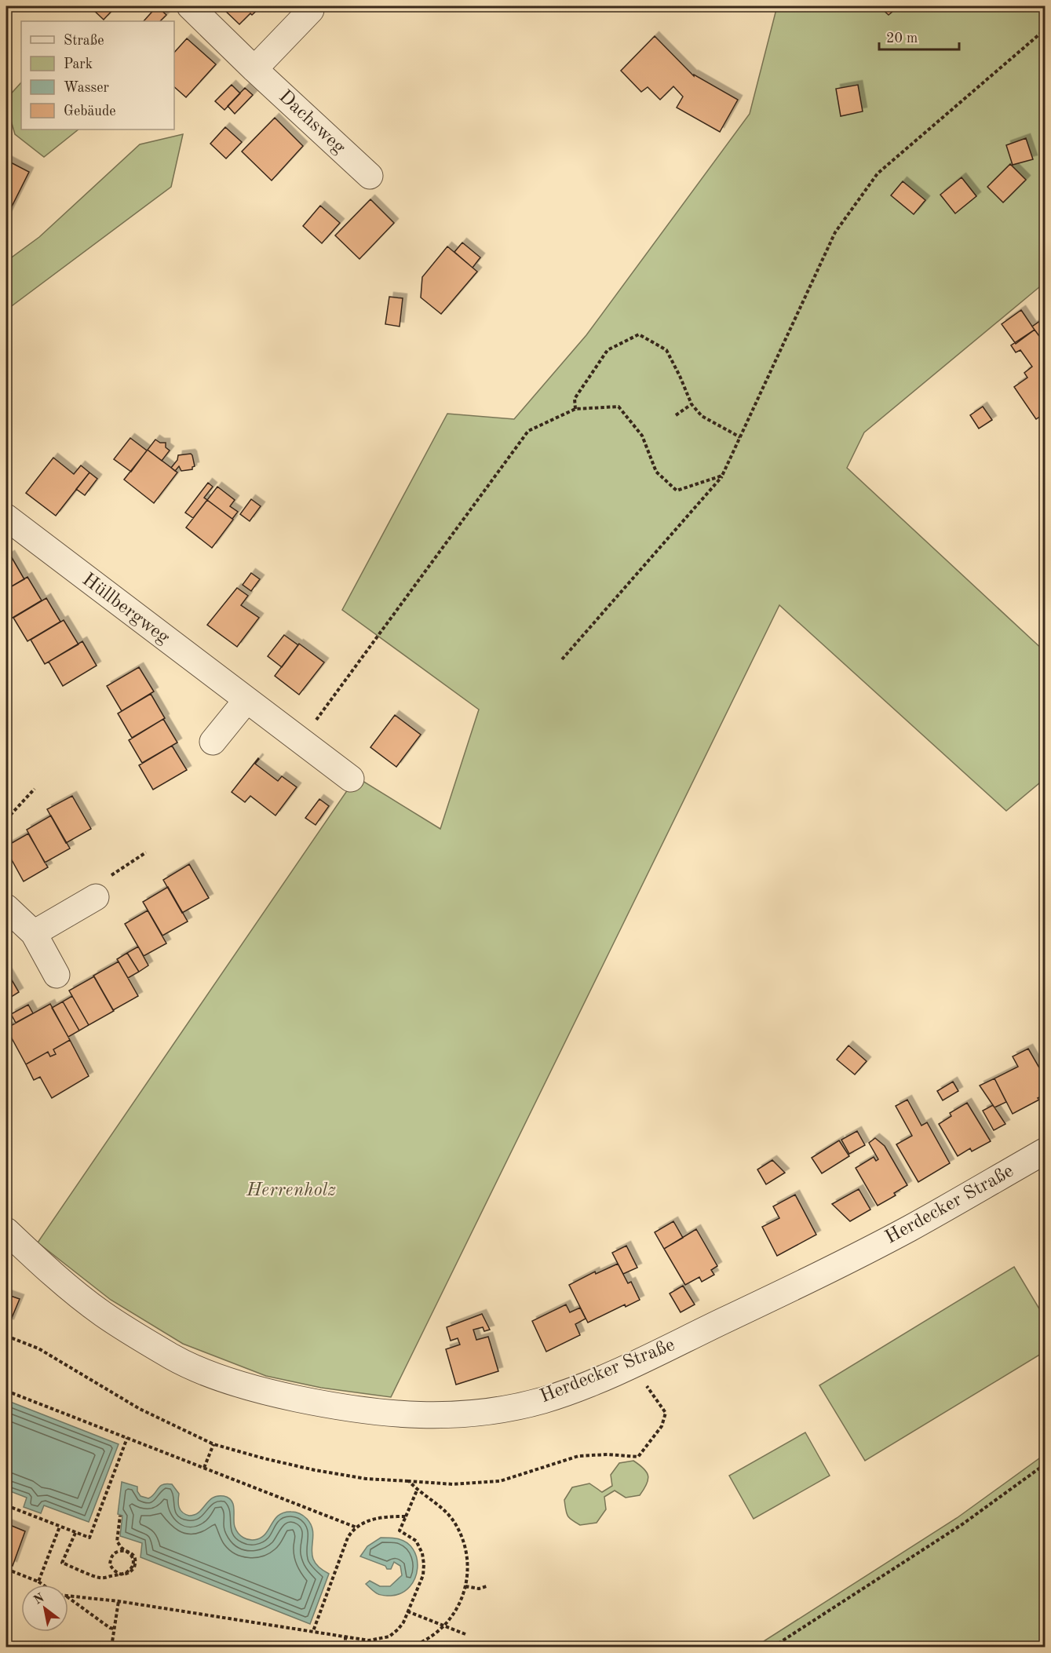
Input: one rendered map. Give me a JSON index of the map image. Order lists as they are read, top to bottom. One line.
{"streets":{"street":["Dachsweg","Hüllbergweg","Herdecker Straße"]},"parks":["Herrenholz"],"legend":["Straße","Park","Wasser","Gebäude"],"scale_bar":"20 m","north":"top left"}
